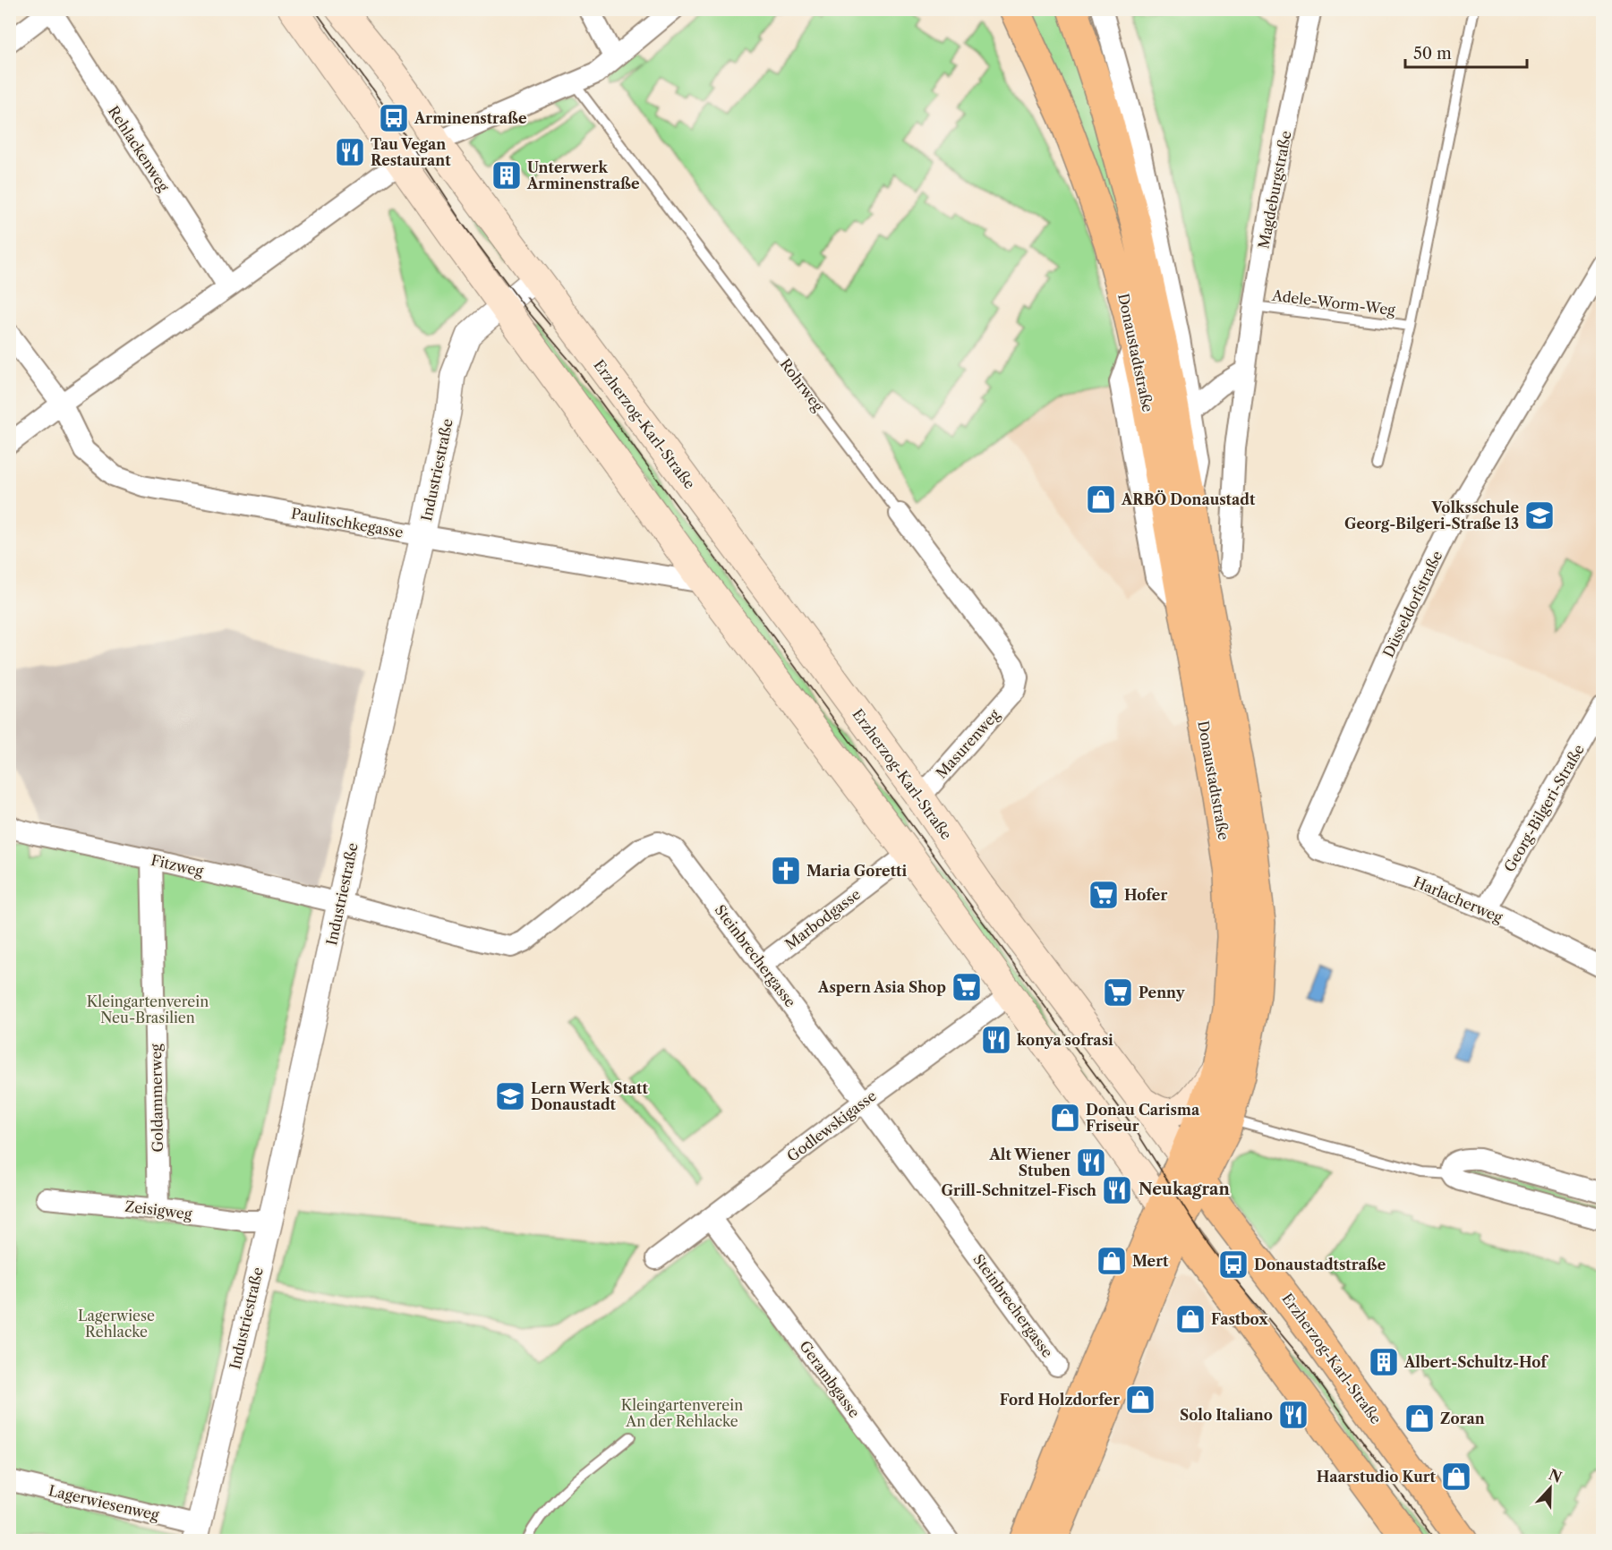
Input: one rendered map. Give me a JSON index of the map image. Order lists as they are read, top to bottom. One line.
{"streets":{"main road":["Donaustadtstraße","Erzherzog-Karl-Straße"],"street":["Rehlackenweg","Magdeburgstraße","Rohrweg","Industriestraße","Paulitschkegasse","Düsseldorfstraße","Masurenweg","Georg-Bilgeri-Straße","Fitzweg","Harlacherweg","Marbodgasse","Steinbrechergasse","Goldammerweg","Godlewskigasse","Zeisigweg","Gerambgasse","Lagerwiesenweg"],"lane":["Adele-Worm-Weg"]},"crossings":[["Magdeburgstraße","Adele-Worm-Weg"],["Donaustadtstraße","Erzherzog-Karl-Straße"],["Rohrweg","Masurenweg"],["Erzherzog-Karl-Straße","Industriestraße"],["Erzherzog-Karl-Straße","Masurenweg"],["Industriestraße","Paulitschkegasse"],["Industriestraße","Fitzweg"],["Industriestraße","Steinbrechergasse"],["Industriestraße","Zeisigweg"],["Industriestraße","Lagerwiesenweg"],["Düsseldorfstraße","Harlacherweg"],["Georg-Bilgeri-Straße","Harlacherweg"],["Fitzweg","Steinbrechergasse"],["Fitzweg","Goldammerweg"],["Marbodgasse","Steinbrechergasse"],["Steinbrechergasse","Godlewskigasse"],["Goldammerweg","Zeisigweg"],["Godlewskigasse","Gerambgasse"]],"districts":["Neukagran"],"parks":["Kleingartenverein Neu-Brasilien","Lagerwiese Rehlacke","Kleingartenverein An der Rehlacke"],"places":{"bus stop":["Arminenstraße","Donaustadtstraße"],"restaurant":["Tau Vegan Restaurant","konya sofrasi","Alt Wiener Stuben","Grill-Schnitzel-Fisch","Solo Italiano"],"building":["Unterwerk Arminenstraße","Albert-Schultz-Hof"],"shop":["ARBÖ Donaustadt","Donau Carisma Friseur","Mert","Fastbox","Ford Holzdorfer","Zoran","Haarstudio Kurt"],"school or university":["Volksschule Georg-Bilgeri-Straße 13","Lern Werk Statt Donaustadt"],"church":["Maria Goretti"],"supermarket":["Hofer","Aspern Asia Shop","Penny"]},"scale_bar":"50 m","north":"top"}
